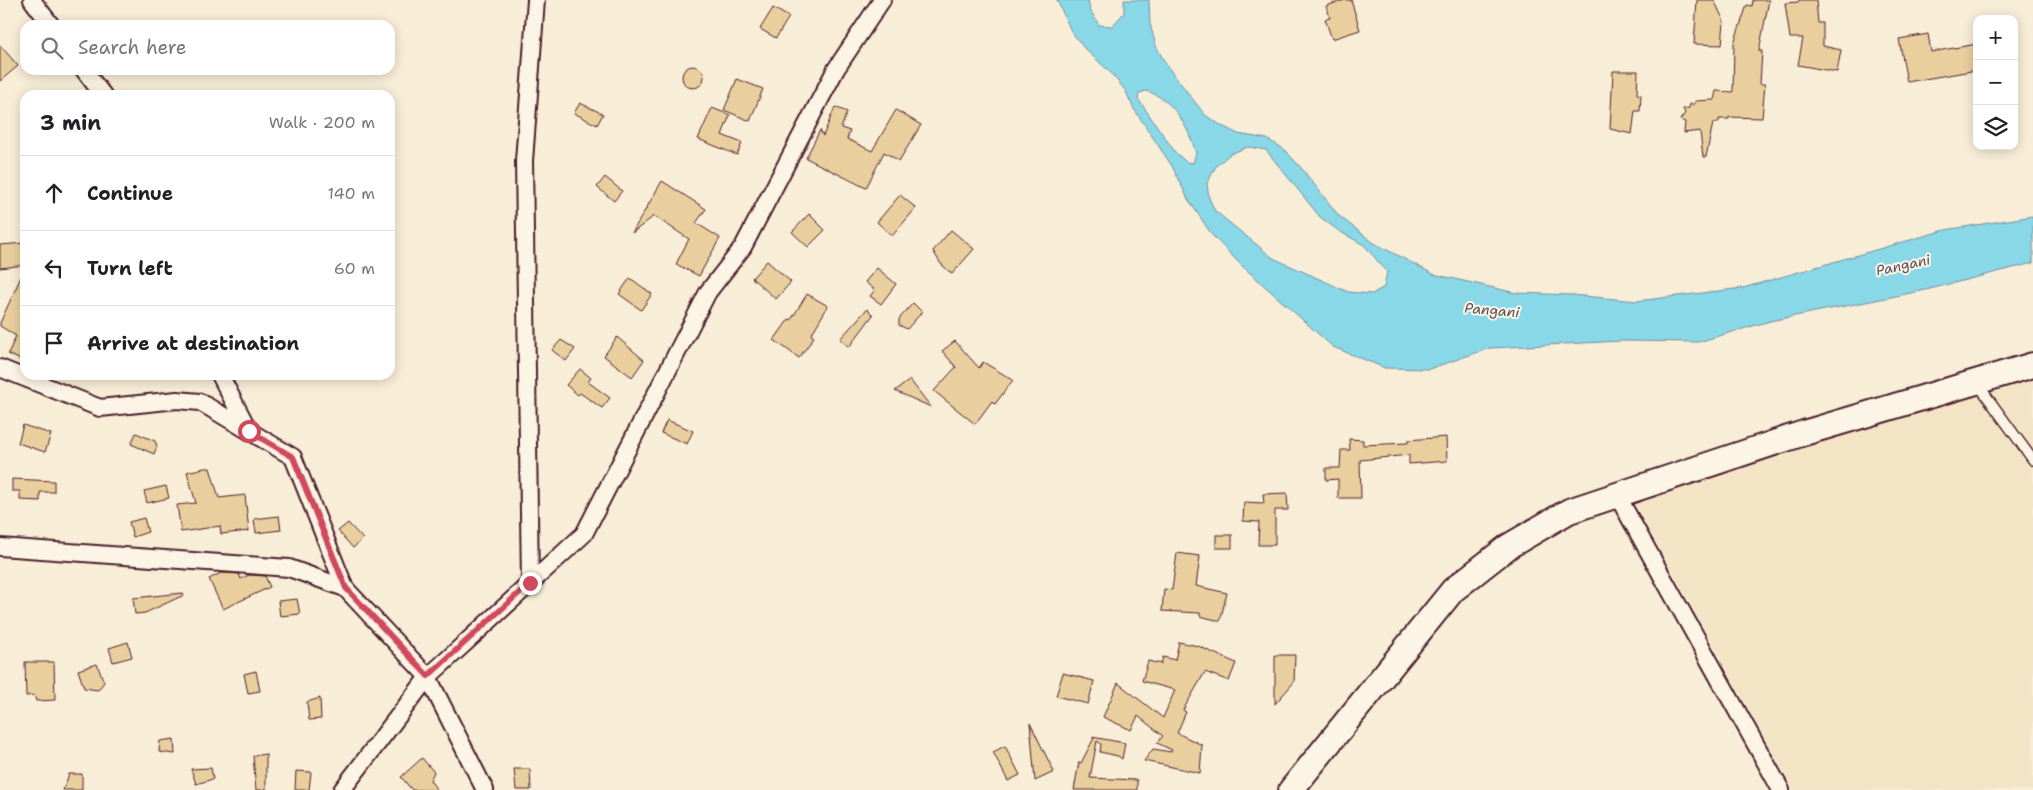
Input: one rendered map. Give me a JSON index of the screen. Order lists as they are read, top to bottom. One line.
{"water":["Pangani"],"page":{"map_buttons":["+","−"],"search":"Search here","heading":["3 min","Walk · 200 m"],"list":[["Continue","140 m"],["Turn left","60 m"],"Arrive at destination"]}}
